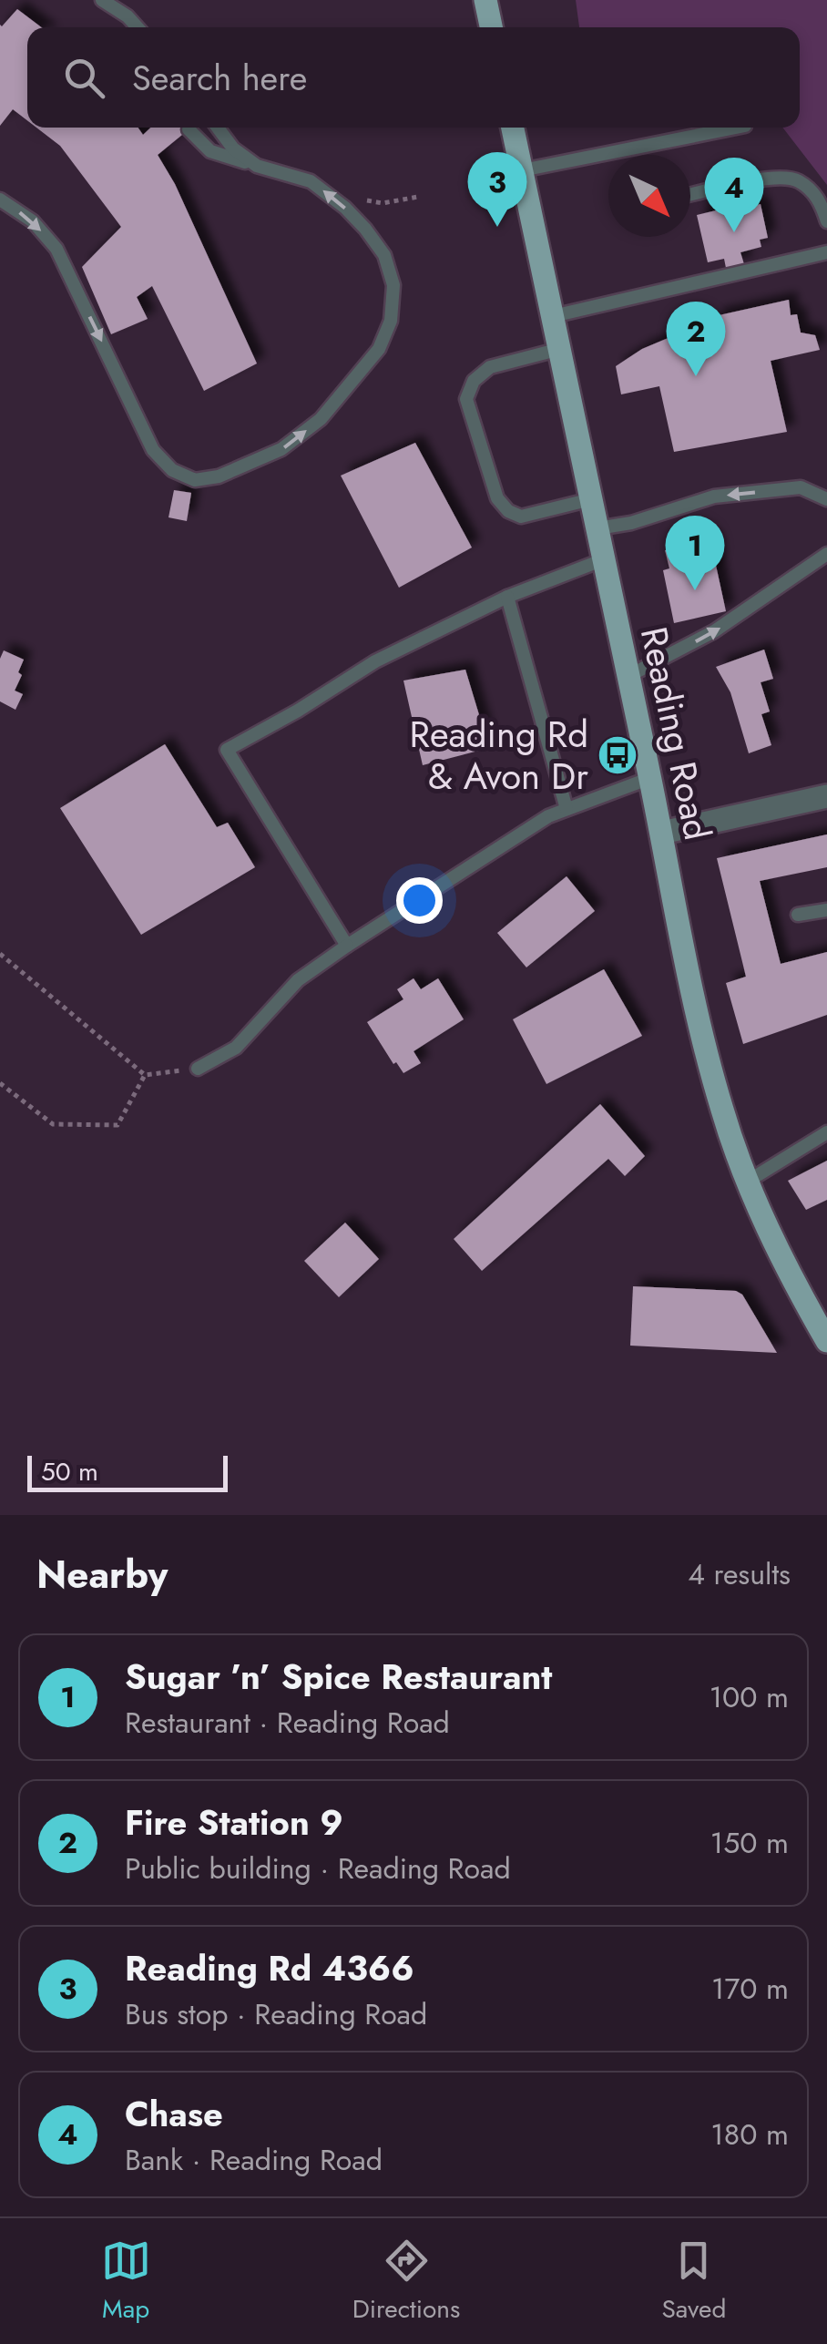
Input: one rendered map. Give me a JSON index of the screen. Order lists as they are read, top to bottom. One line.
{"streets":{"main road":["Reading Road"]},"places":{"bus stop":["Reading Rd & Avon Dr"]},"scale_bar":"50 m","north":"bottom right","page":{"search":"Search here","pins":["3","4","2","1"],"scale":"50 m","heading":["Nearby","4 results"],"list":[{"mark":"1","name":"Sugar ’n’ Spice Restaurant","note":"Restaurant · Reading Road","value":"100 m"},{"mark":"2","name":"Fire Station 9","note":"Public building · Reading Road","value":"150 m"},{"mark":"3","name":"Reading Rd 4366","note":"Bus stop · Reading Road","value":"170 m"},{"mark":"4","name":"Chase","note":"Bank · Reading Road","value":"180 m"}],"nav":["Map","Directions","Saved"]}}
